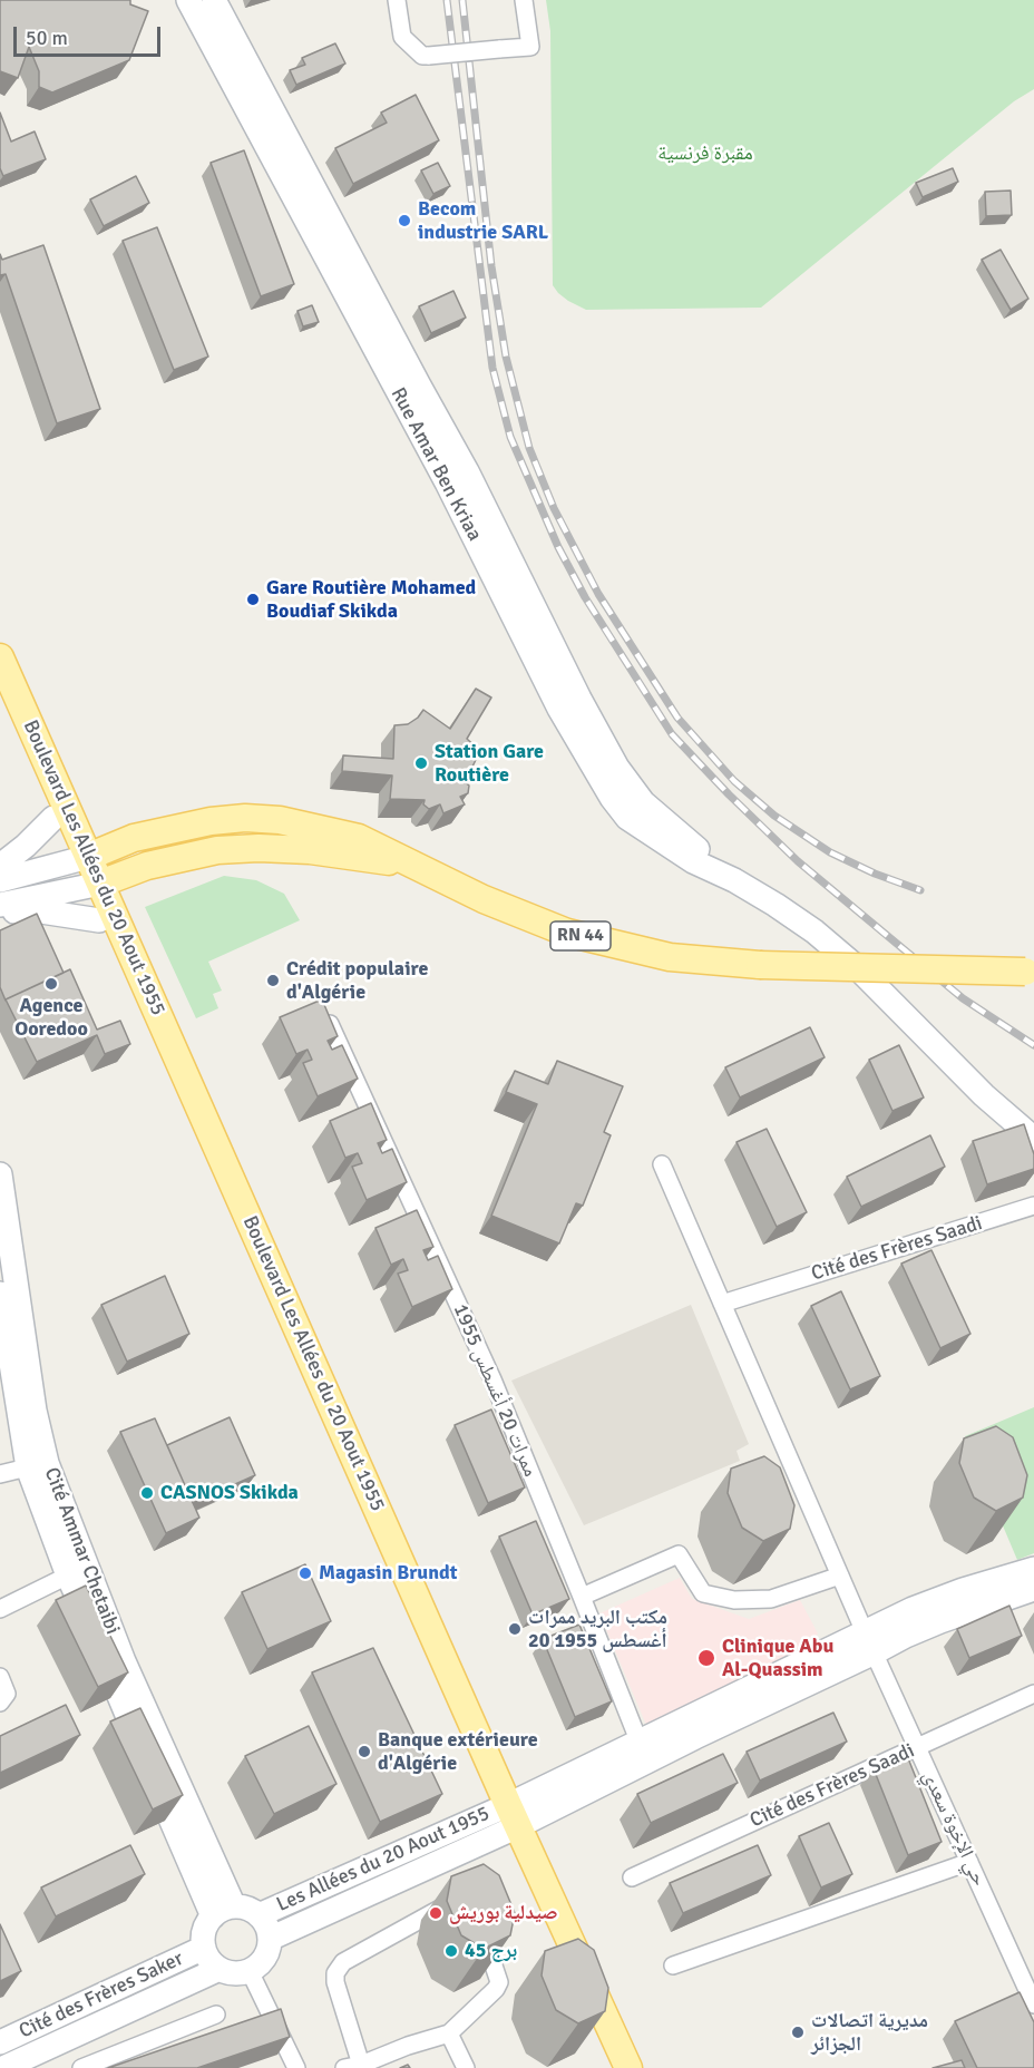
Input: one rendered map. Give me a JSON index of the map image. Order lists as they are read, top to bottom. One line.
{"streets":{"main road":["Rue Amar Ben Kriaa","Boulevard Les Allées du 20 Aout 1955","RN 44","Cité Ammar Chetaibi","Les Allées du 20 Aout 1955","Cité des Frères Saker"],"street":["Cité des Frères Saadi","ممرات 20 أغسطس 1955","حي الإخوة سعدي"]},"crossings":[["Boulevard Les Allées du 20 Aout 1955","Les Allées du 20 Aout 1955"],["Cité des Frères Saadi","حي الإخوة سعدي"],["Cité Ammar Chetaibi","Les Allées du 20 Aout 1955"],["Cité Ammar Chetaibi","Cité des Frères Saker"],["Les Allées du 20 Aout 1955","Cité des Frères Saker"]],"parks":["مقبرة فرنسية"],"places":["Becom industrie SARL","Gare Routière Mohamed Boudiaf Skikda","Station Gare Routière","Crédit populaire d'Algérie","Agence Ooredoo","CASNOS Skikda","Magasin Brundt","مكتب البريد ممرات 20 أغسطس 1955","Clinique Abu Al-Quassim","Banque extérieure d'Algérie","صيدلية بوريش","برج 45","مديرية اتصالات الجزائر"],"scale_bar":"50 m"}
